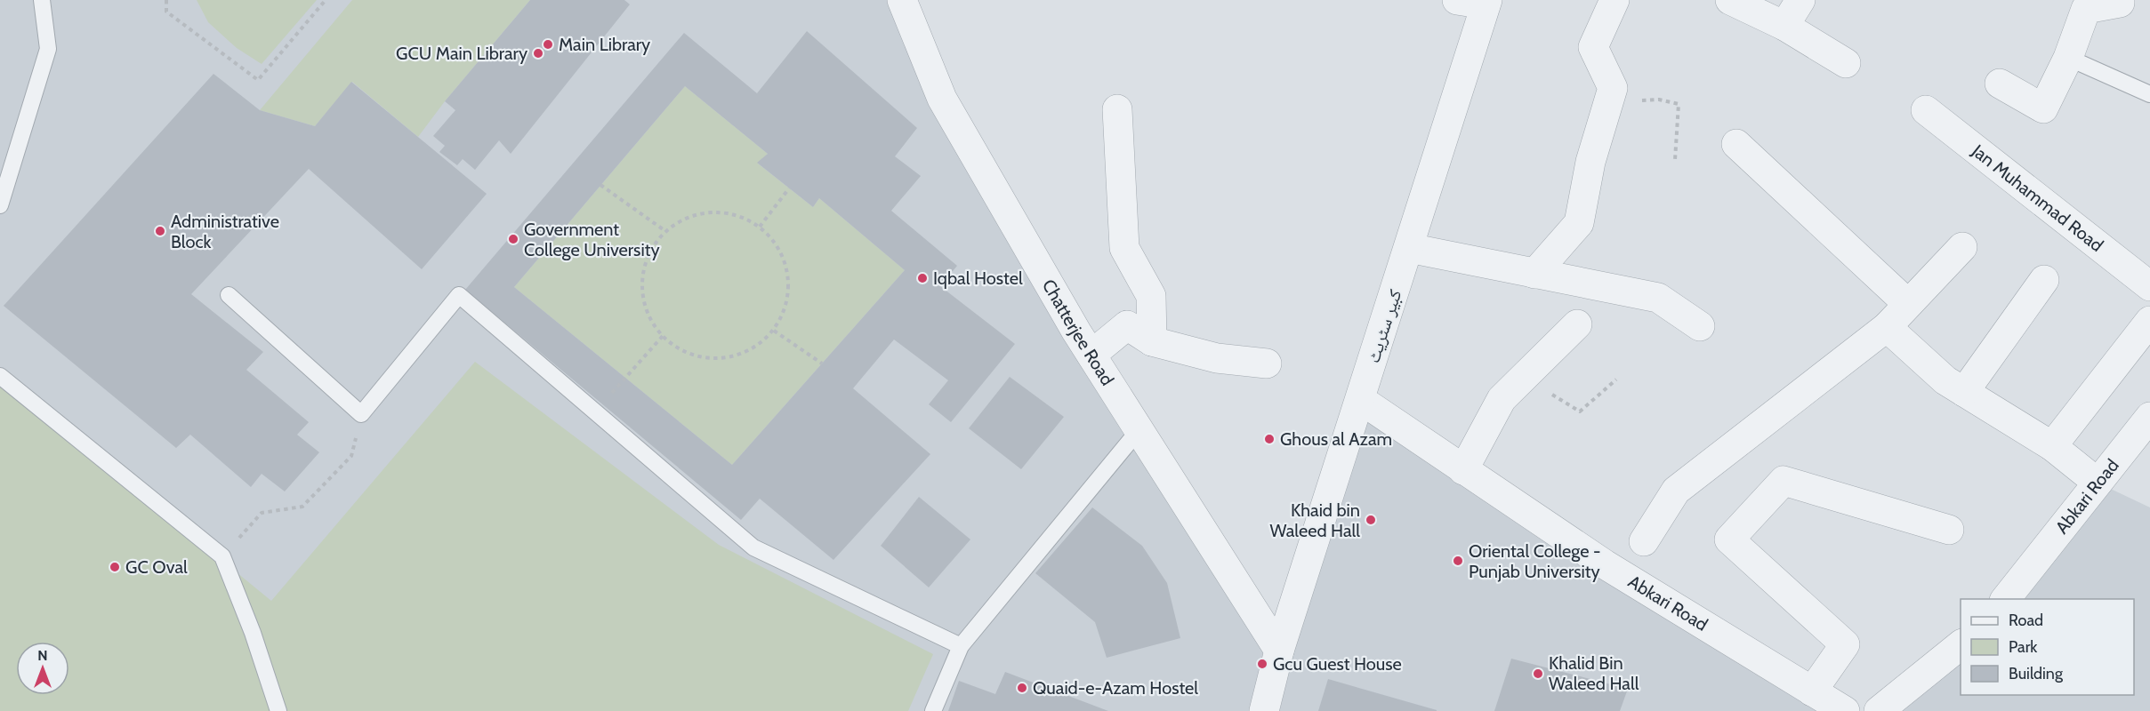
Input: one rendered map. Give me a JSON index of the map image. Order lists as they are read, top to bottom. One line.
{"streets":{"street":["Jan Muhammad Road","کبیر سٹریٹ","Chatterjee Road","Abkari Road"]},"crossings":[["کبیر سٹریٹ","Chatterjee Road"],["کبیر سٹریٹ","Abkari Road"]],"places":["Main Library","GCU Main Library","Administrative Block","Government College University","Iqbal Hostel","Ghous al Azam","Khaid bin Waleed Hall","Oriental College - Punjab University","GC Oval","Gcu Guest House","Khalid Bin Waleed Hall","Quaid-e-Azam Hostel"],"legend":["Road","Park","Building"],"north":"top"}
